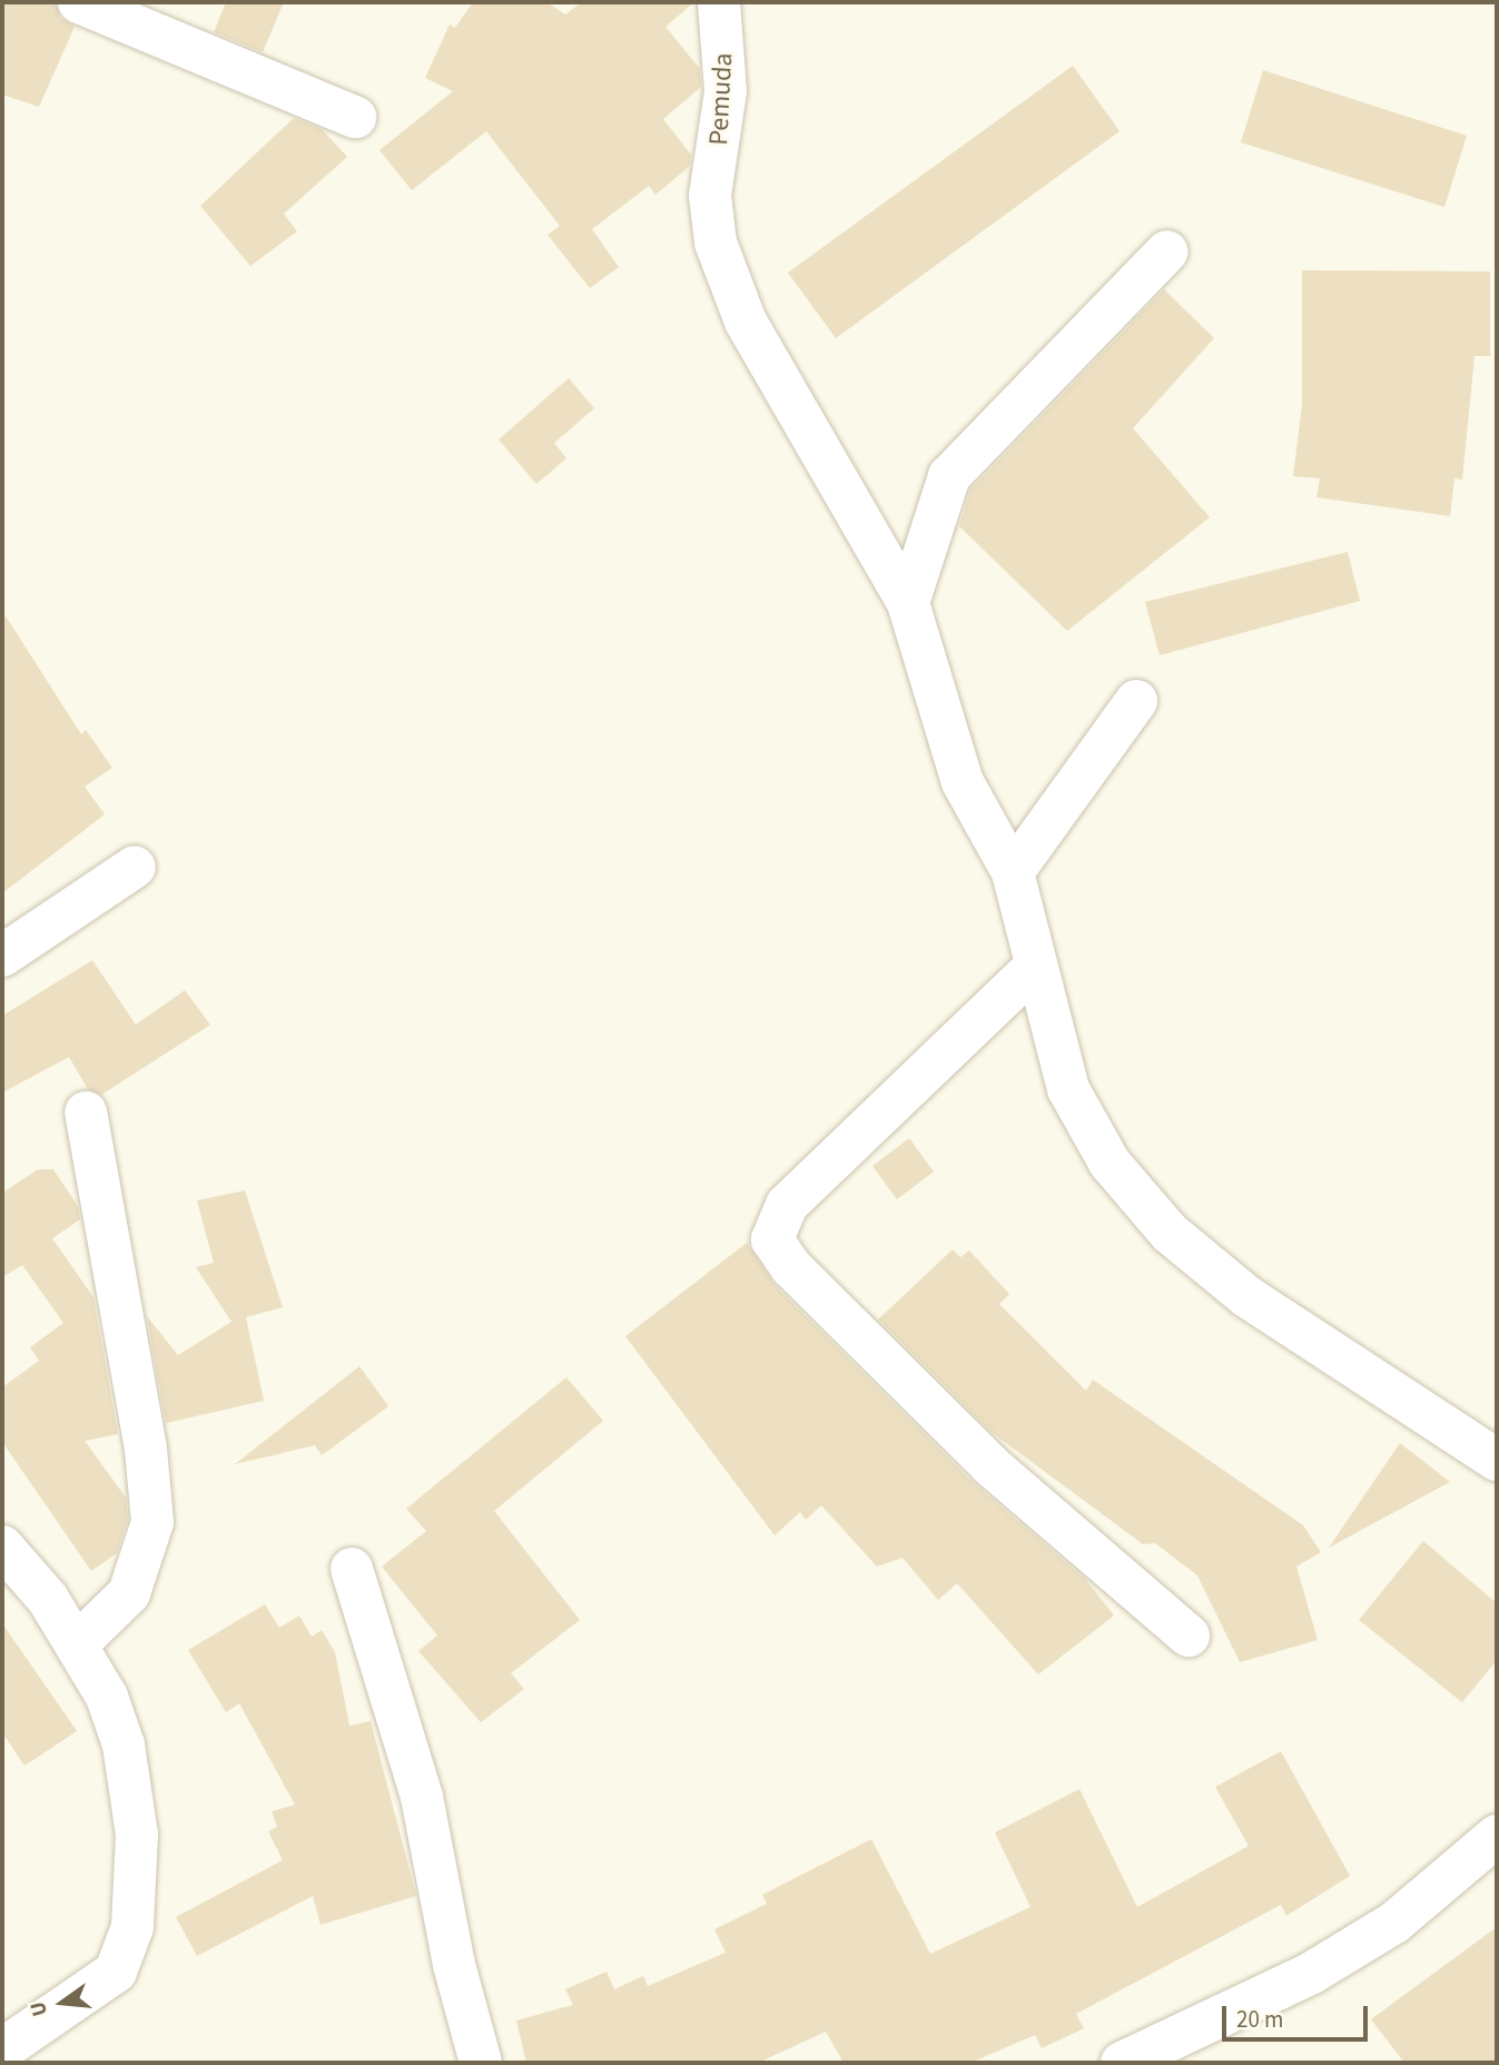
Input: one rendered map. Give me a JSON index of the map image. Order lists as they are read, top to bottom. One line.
{"streets":{"street":["Pemuda"]},"scale_bar":"20 m","north":"left"}
